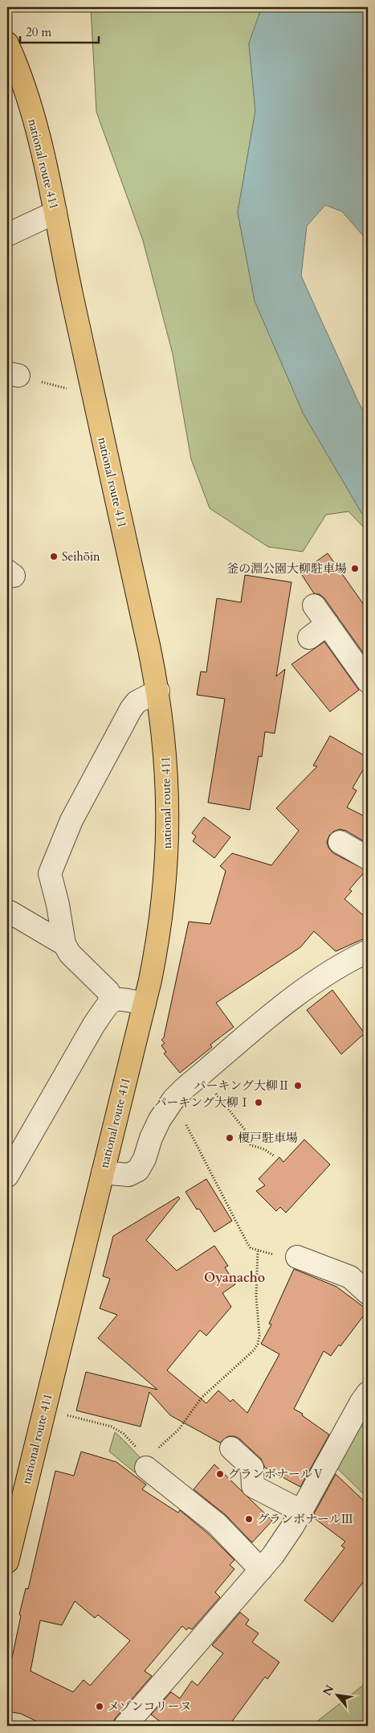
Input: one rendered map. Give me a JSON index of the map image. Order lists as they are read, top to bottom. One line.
{"streets":{"highway":["national route 411"]},"districts":["Oyanacho"],"places":["Seihōin","釜の淵公園大柳駐車場","パーキング大柳Ⅱ","パーキング大柳Ⅰ","榎戸駐車場","グランボナールⅤ","グランボナールⅢ","メゾンコリーヌ"],"scale_bar":"20 m","north":"top left"}
